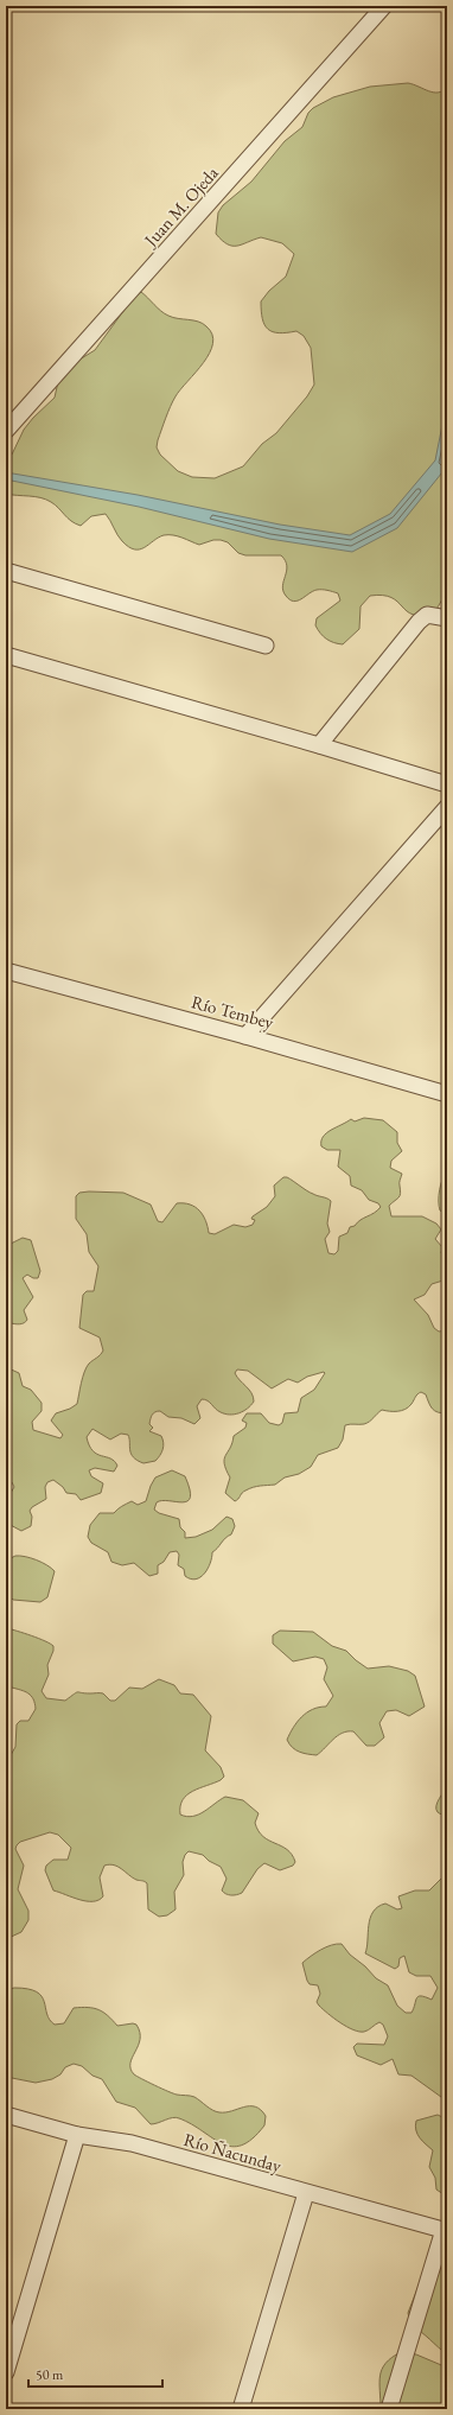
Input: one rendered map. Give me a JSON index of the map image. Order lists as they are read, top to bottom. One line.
{"streets":{"street":["Juan M. Ojeda","Río Tembey","Río Ñacunday"]},"scale_bar":"50 m"}
